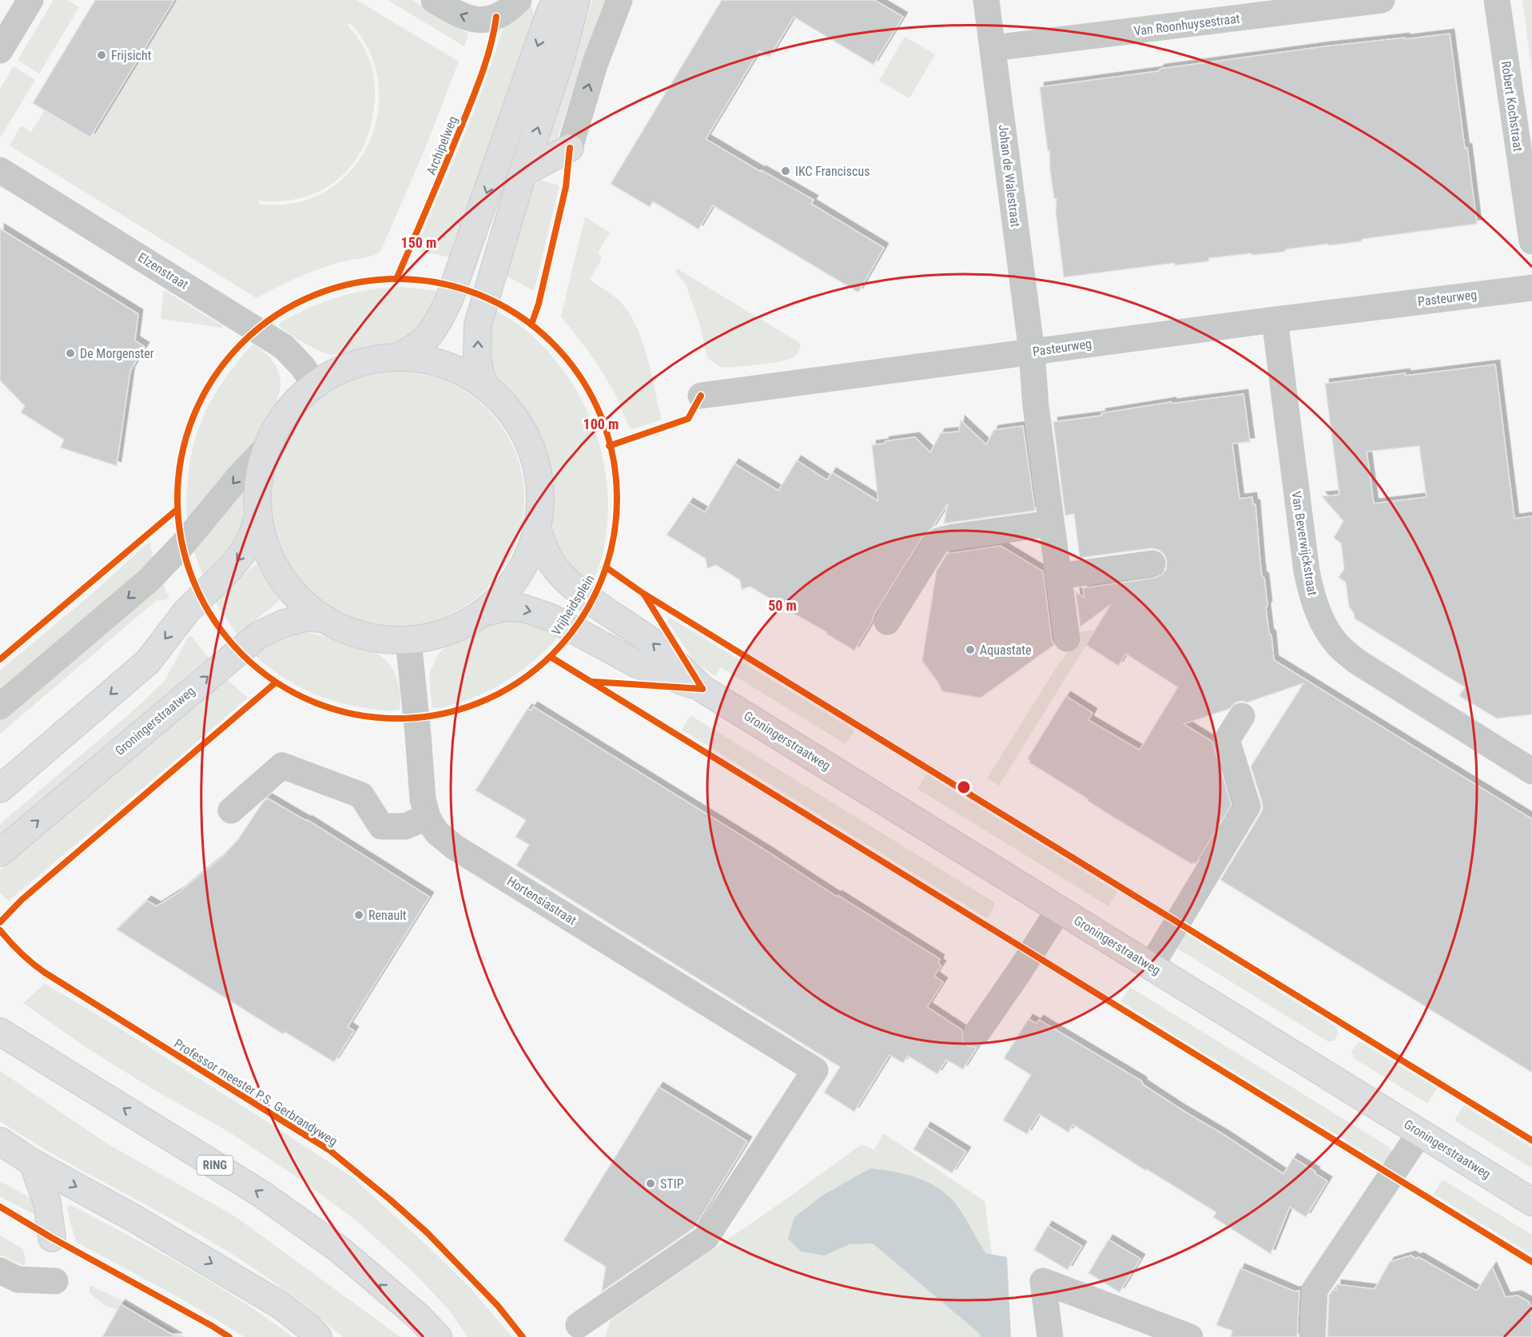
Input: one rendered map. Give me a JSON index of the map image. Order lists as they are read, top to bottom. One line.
{"streets":{"main road":["Groningerstraatweg","RING"],"street":["Van Roonhuysestraat","Robert Kochstraat","Johan de Walestraat","Elzenstraat","Pasteurweg","Van Beverwijckstraat","Hortensiastraat"],"cycle path":["Archipelweg","Vrijheidsplein","Professor meester P.S. Gerbrandyweg"]},"crossings":[["Van Roonhuysestraat","Johan de Walestraat"],["Johan de Walestraat","Pasteurweg"],["Pasteurweg","Van Beverwijckstraat"]],"places":["Frijsicht","IKC Franciscus","De Morgenster","Aquastate","Renault","STIP"],"rings":["150 m","100 m","50 m"]}
